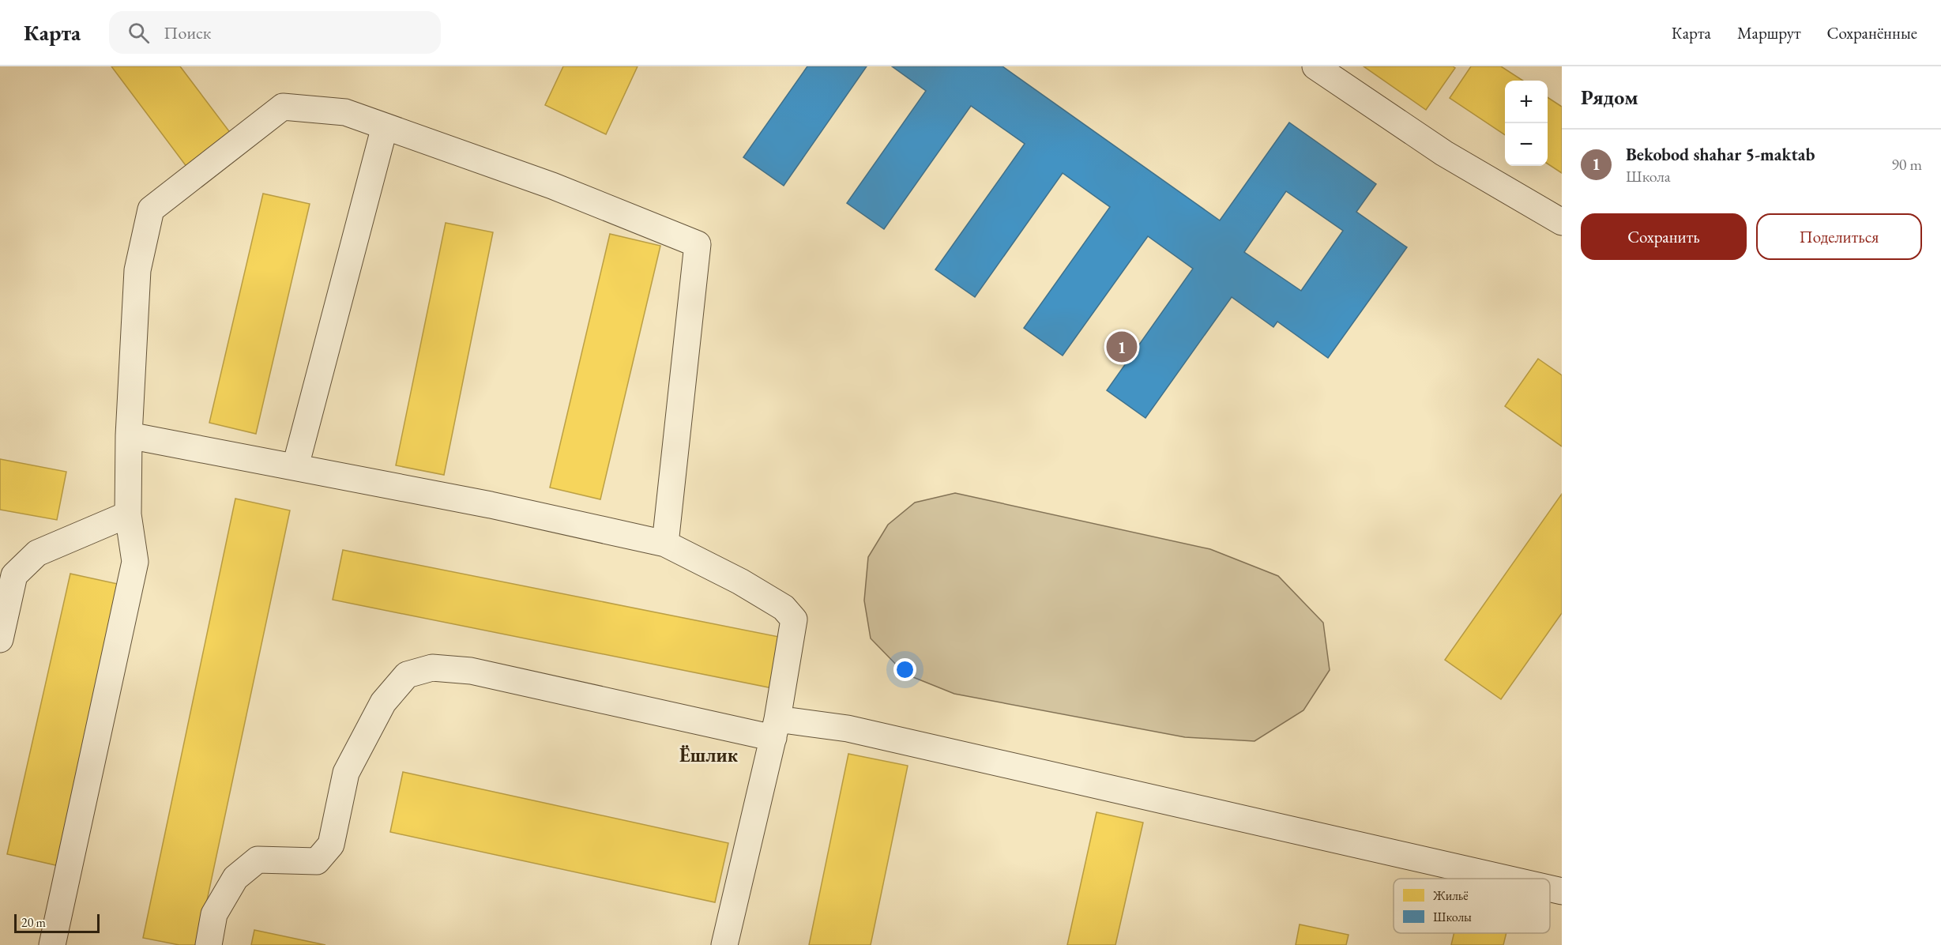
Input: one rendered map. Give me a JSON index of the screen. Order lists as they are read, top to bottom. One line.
{"districts":["Ёшлик"],"legend":["Жильё","Школы"],"scale_bar":"20 m","page":{"header":"Карта","search":"Поиск","nav":["Карта","Маршрут","Сохранённые"],"heading":"Рядом","map_buttons":["+","−"],"list":[{"mark":"1","name":"Bekobod shahar 5-maktab","note":"Школа","value":"90 m"}],"buttons":["Сохранить","Поделиться"],"pins":"1","scale":"20 m"}}
